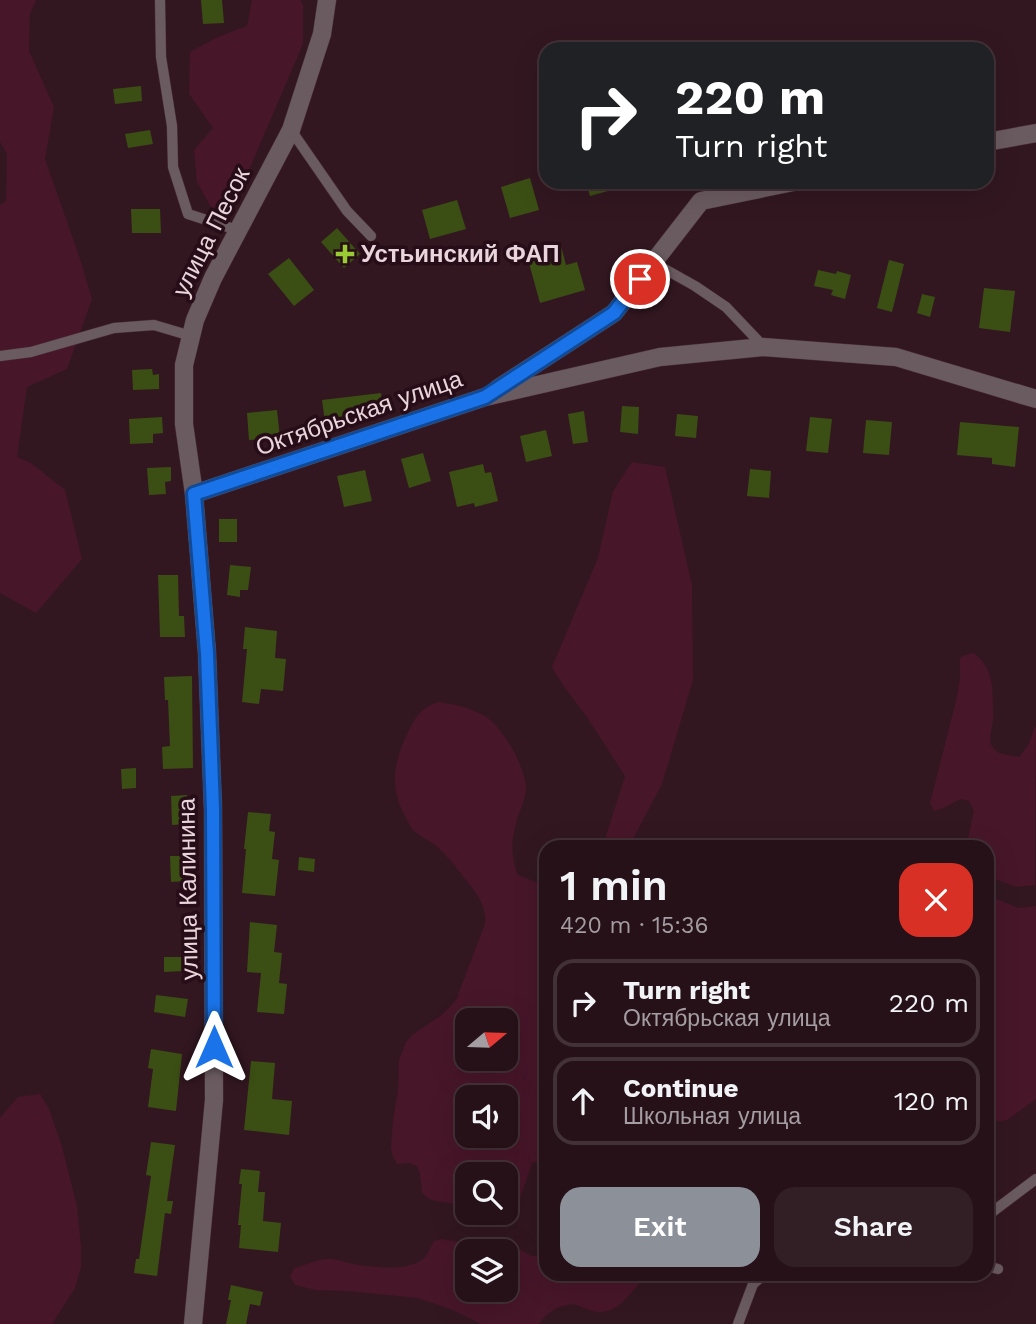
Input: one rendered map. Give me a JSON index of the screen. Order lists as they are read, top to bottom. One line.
{"streets":{"street":["улица Песок","Октябрьская улица","улица Калинина"]},"crossings":[["улица Песок","Октябрьская улица"],["улица Песок","улица Калинина"],["Октябрьская улица","улица Калинина"]],"places":{"health":["Устьинский ФАП"]},"north":"right","page":{"turn":["220 m","Turn right"],"heading":["1 min","420 m · 15:36"],"list":[{"name":"Turn right","note":"Октябрьская улица","value":"220 m"},{"name":"Continue","note":"Школьная улица","value":"120 m"}],"buttons":["Exit","Share"]}}
